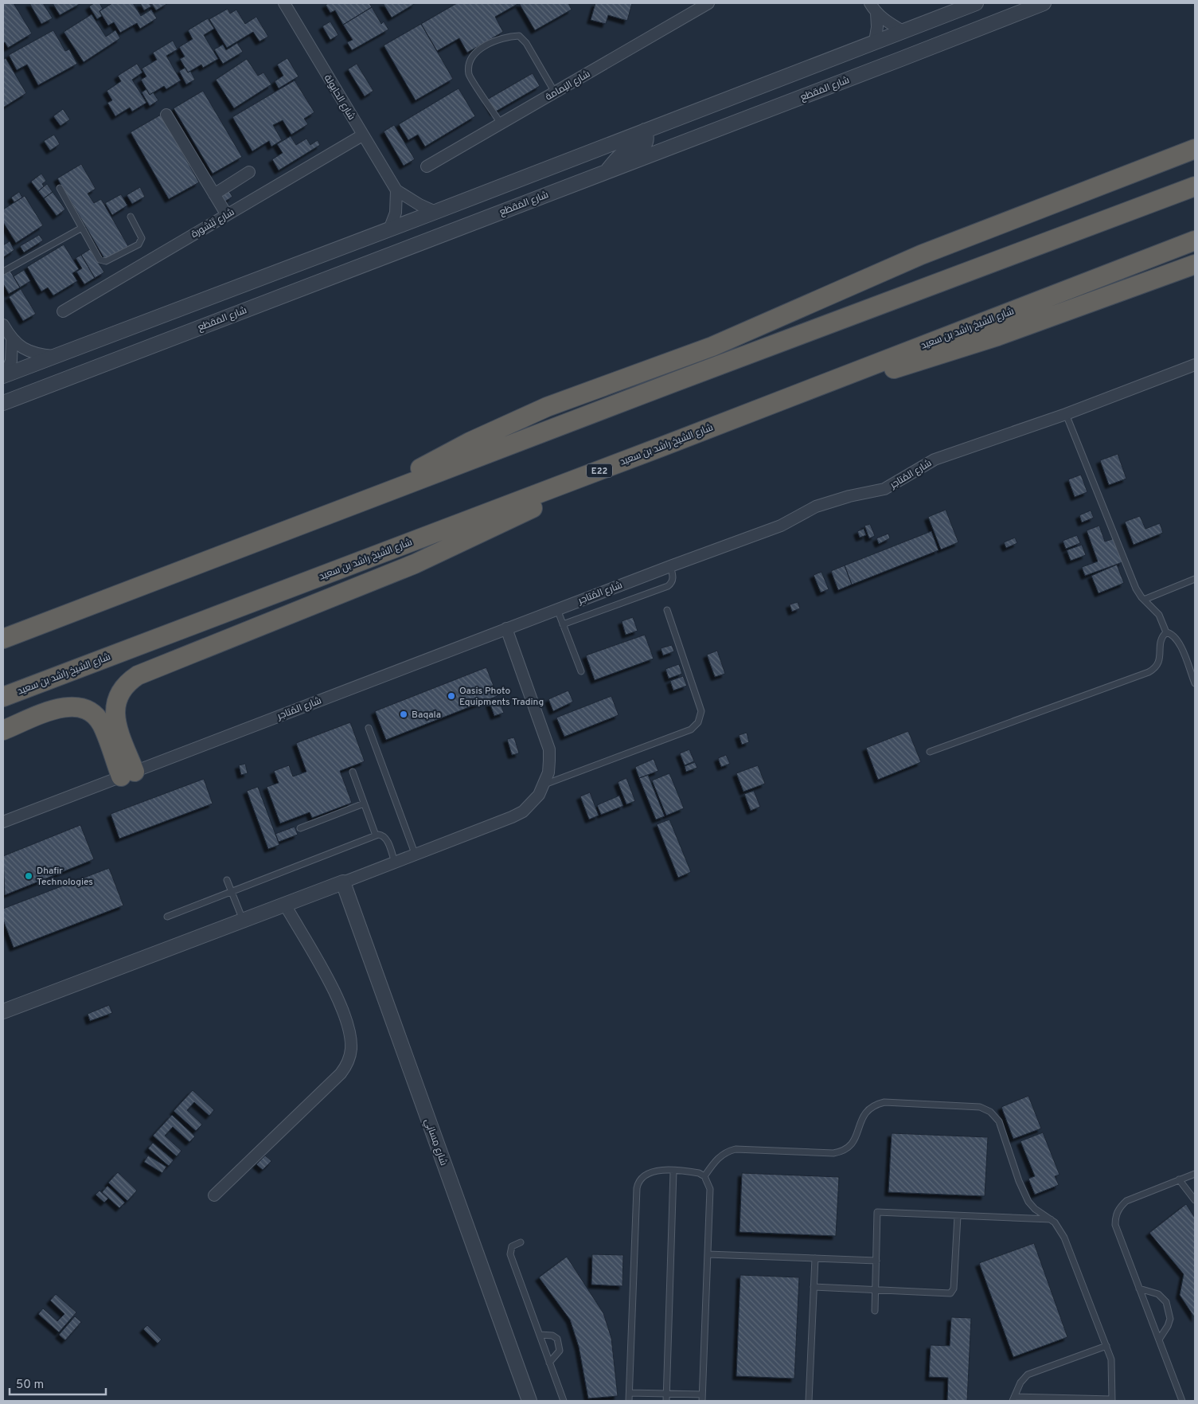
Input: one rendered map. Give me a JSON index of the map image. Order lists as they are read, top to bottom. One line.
{"streets":{"highway":["شارع الشيخ راشد بن سعيد","E22"],"street":["شارع اليَمامة","شارع المَقطَع","شارع الحايولة","شارع تَبْشورة","شارع المُتاجر","شارع مِسانِي"]},"crossings":[["شارع الحايولة","شارع تَبْشورة"]],"places":["Oasis Photo Equipments Trading","Baqala","Dhafir Technologies"],"scale_bar":"50 m"}
